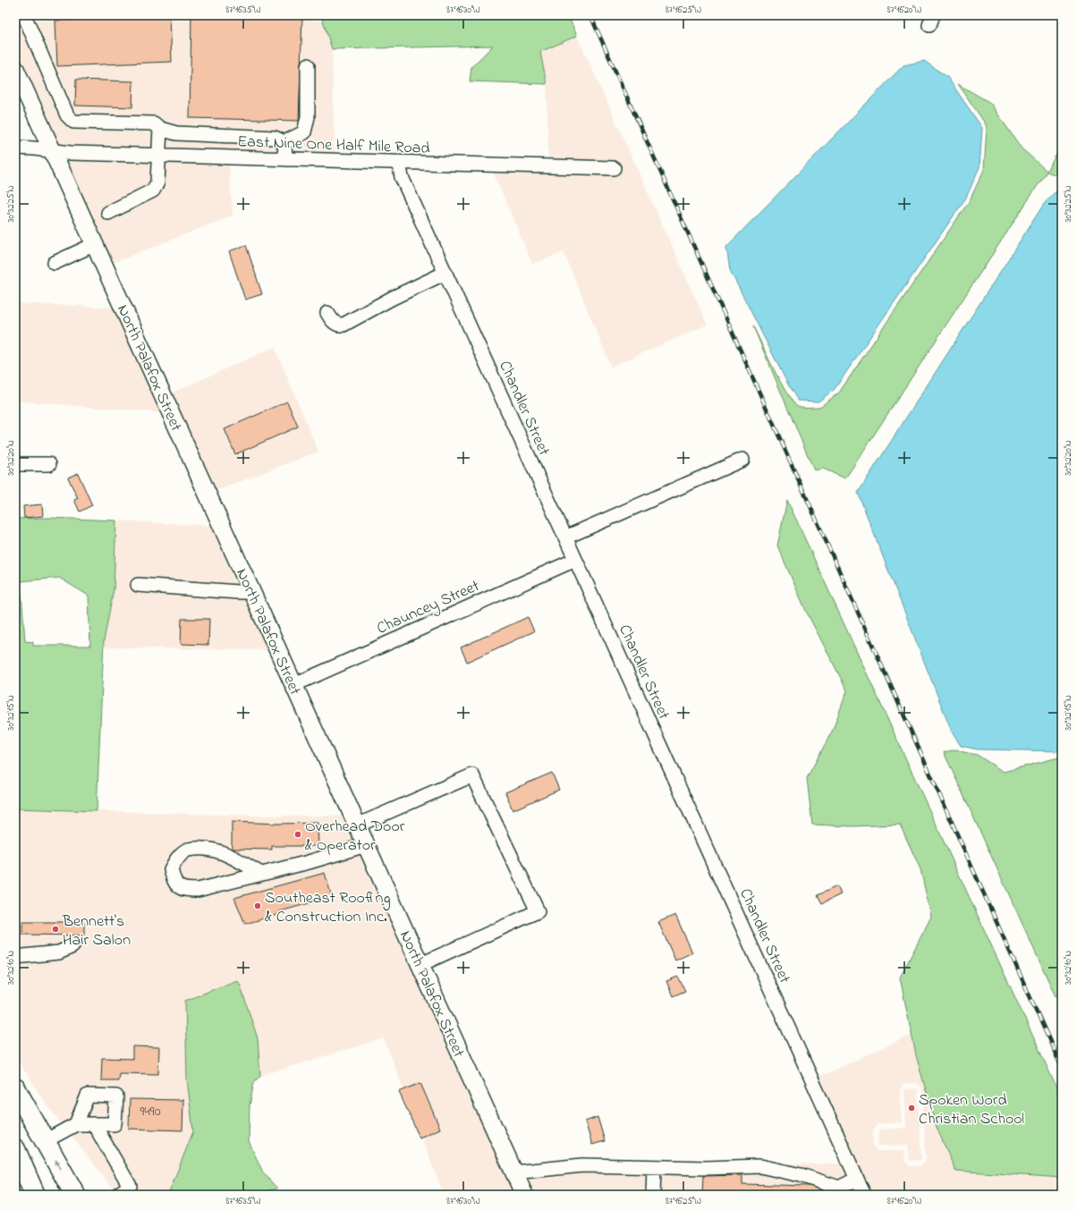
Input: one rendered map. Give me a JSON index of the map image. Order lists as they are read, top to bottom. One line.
{"streets":{"main road":["North Palafox Street"],"street":["East Nine One Half Mile Road","Chandler Street","Chauncey Street"]},"crossings":[["East Nine One Half Mile Road","North Palafox Street"],["East Nine One Half Mile Road","Chandler Street"],["North Palafox Street","Chauncey Street"],["Chandler Street","Chauncey Street"]],"places":["Overhead Door & Operator","Southeast Roofing & Construction Inc.","Bennett's Hair Salon","Spoken Word Christian School"],"house_numbers":["9490"],"coordinates":["87°16'35\"W","87°16'30\"W","87°16'25\"W","87°16'20\"W","30°32'25\"N","30°32'20\"N","30°32'15\"N","30°32'10\"N"]}
